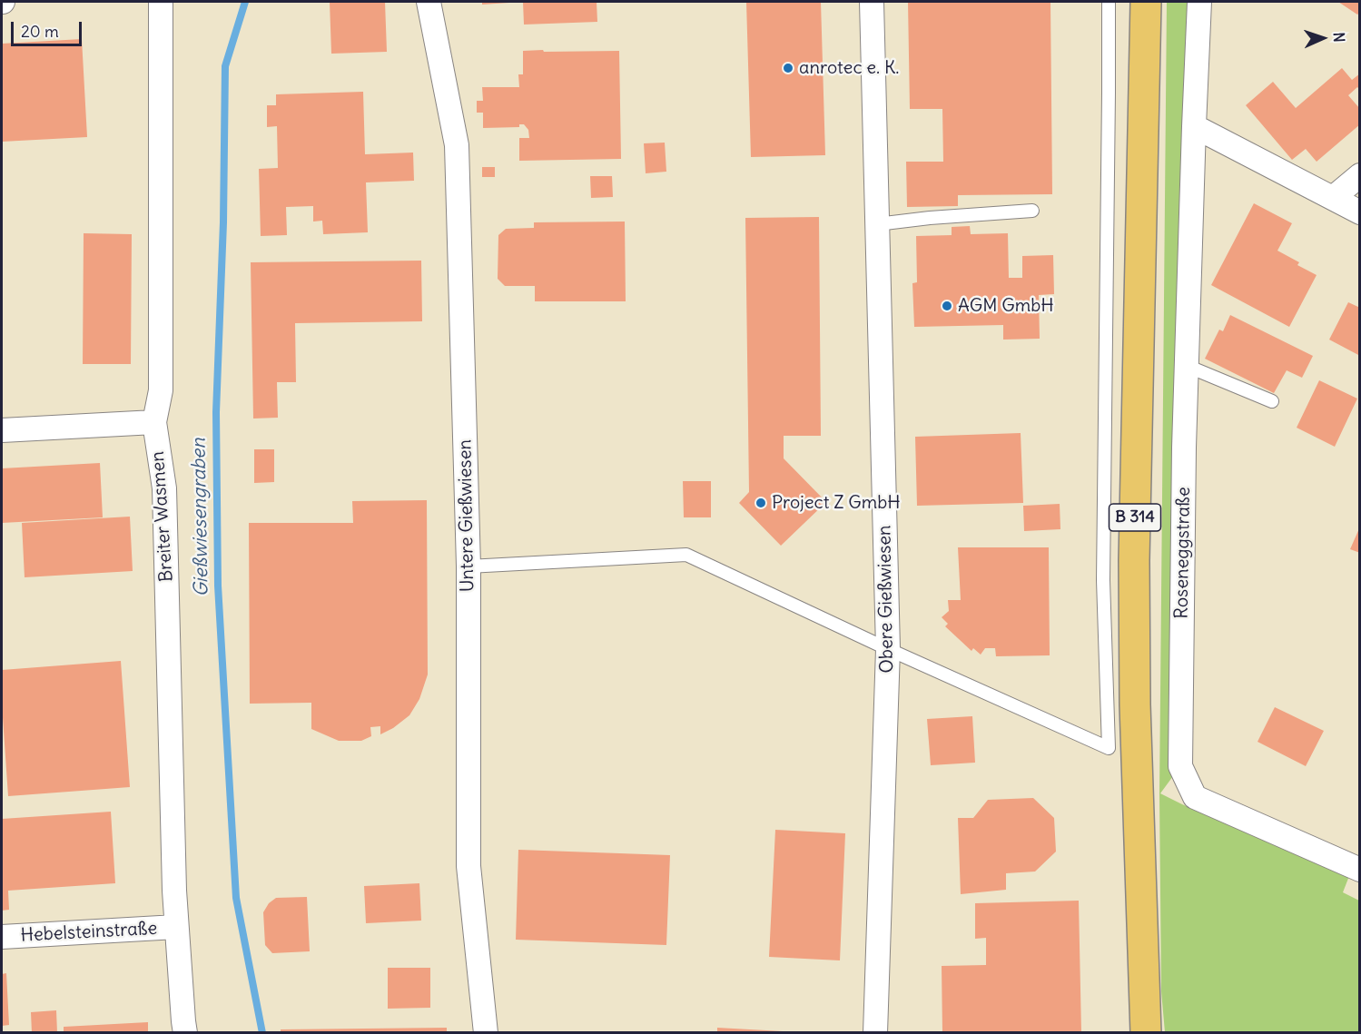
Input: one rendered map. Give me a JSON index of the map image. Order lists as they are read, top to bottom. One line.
{"streets":{"main road":["B 314"],"street":["Untere Gießwiesen","Breiter Wasmen","Roseneggstraße","Obere Gießwiesen","Hebelsteinstraße"]},"crossings":[["Breiter Wasmen","Hebelsteinstraße"]],"water":["Gießwiesengraben"],"places":["anrotec e. K.","AGM GmbH","Project Z GmbH"],"scale_bar":"20 m","north":"right"}
